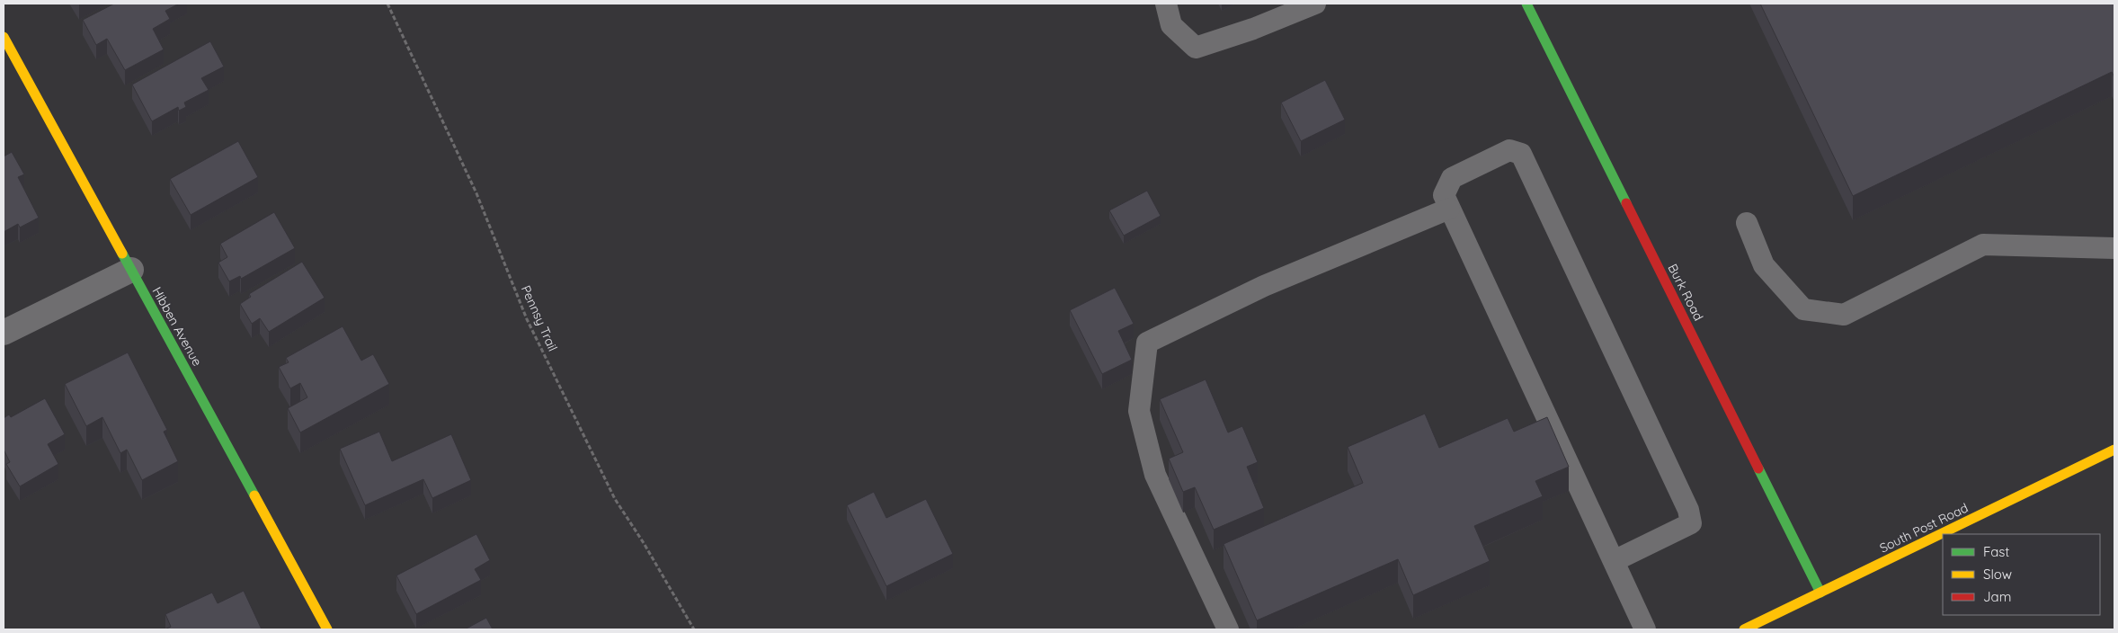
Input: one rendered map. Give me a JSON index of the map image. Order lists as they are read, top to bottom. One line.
{"streets":{"street":["Burk Road","Hibben Avenue","South Post Road"],"path":["Pennsy Trail"]},"crossings":[["Burk Road","South Post Road"]],"legend":["Fast","Slow","Jam"]}
